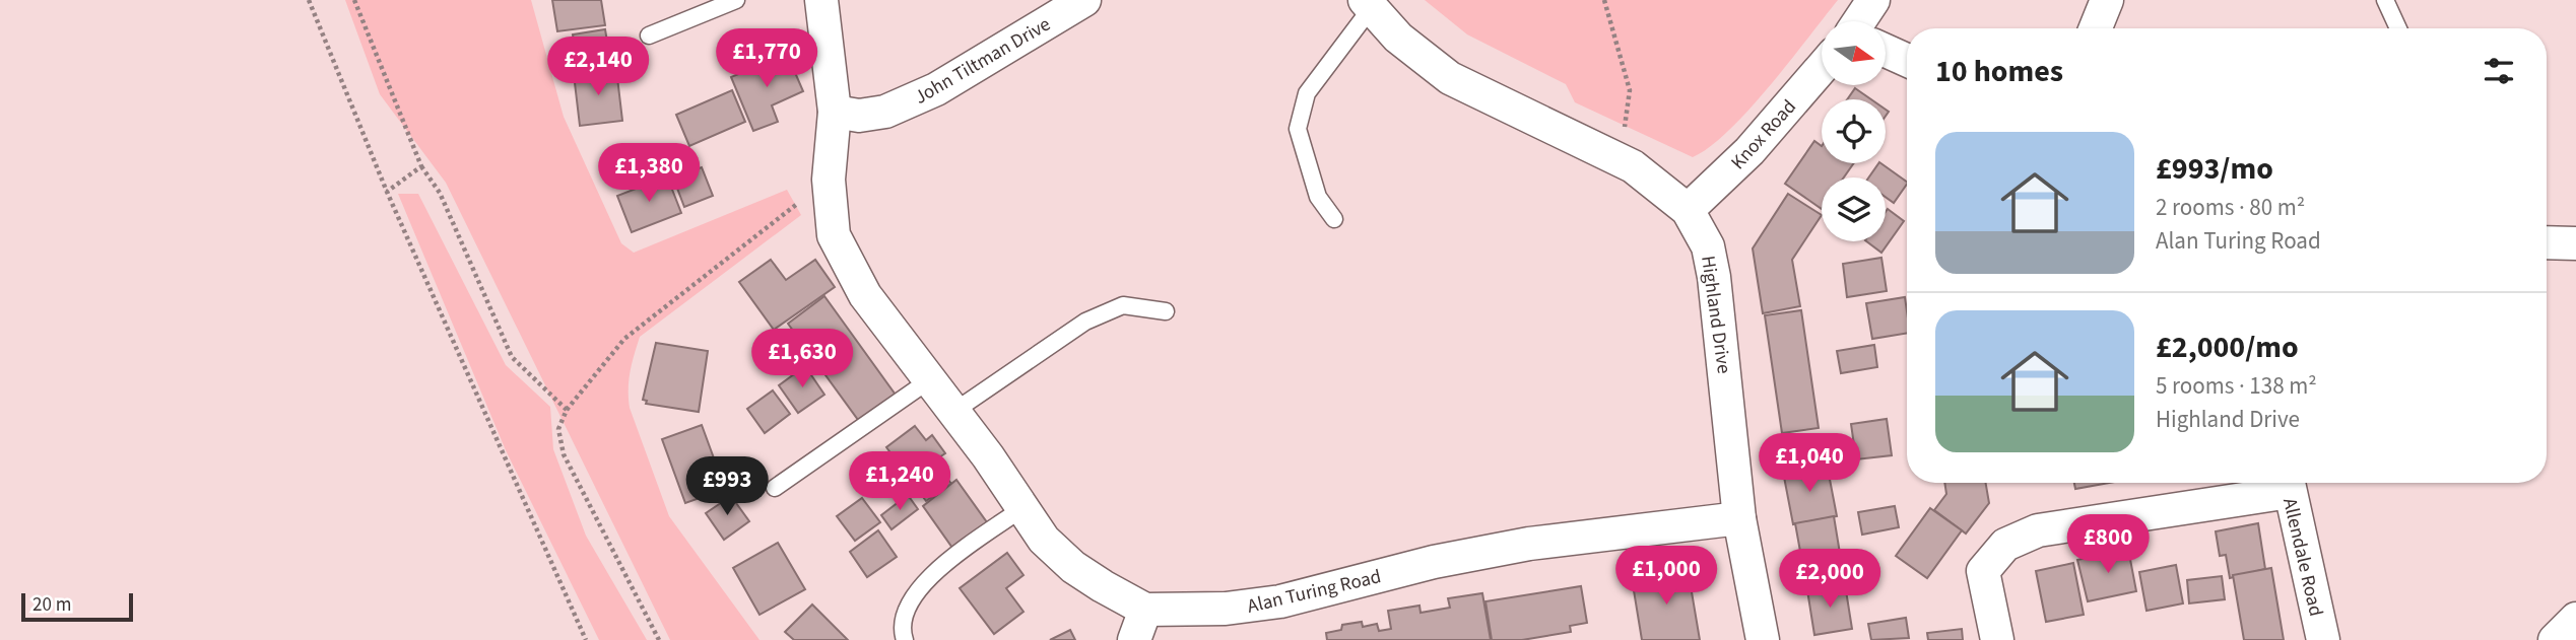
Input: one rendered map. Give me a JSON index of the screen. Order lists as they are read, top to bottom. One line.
{"streets":{"street":["John Tiltman Drive","Knox Road","Highland Drive","Allendale Road","Alan Turing Road"]},"crossings":[["Knox Road","Highland Drive"],["Highland Drive","Alan Turing Road"]],"scale_bar":"20 m","north":"right","page":{"price":["£1,770","£2,140","£1,380","£1,630","£1,040","£1,240","£993","£800","£1,000","£2,000"],"heading":"10 homes","list":[{"name":"£993/mo","note":"2 rooms · 80 m² · Alan Turing Road"},{"name":"£2,000/mo","note":"5 rooms · 138 m² · Highland Drive"}],"scale":"20 m"}}
